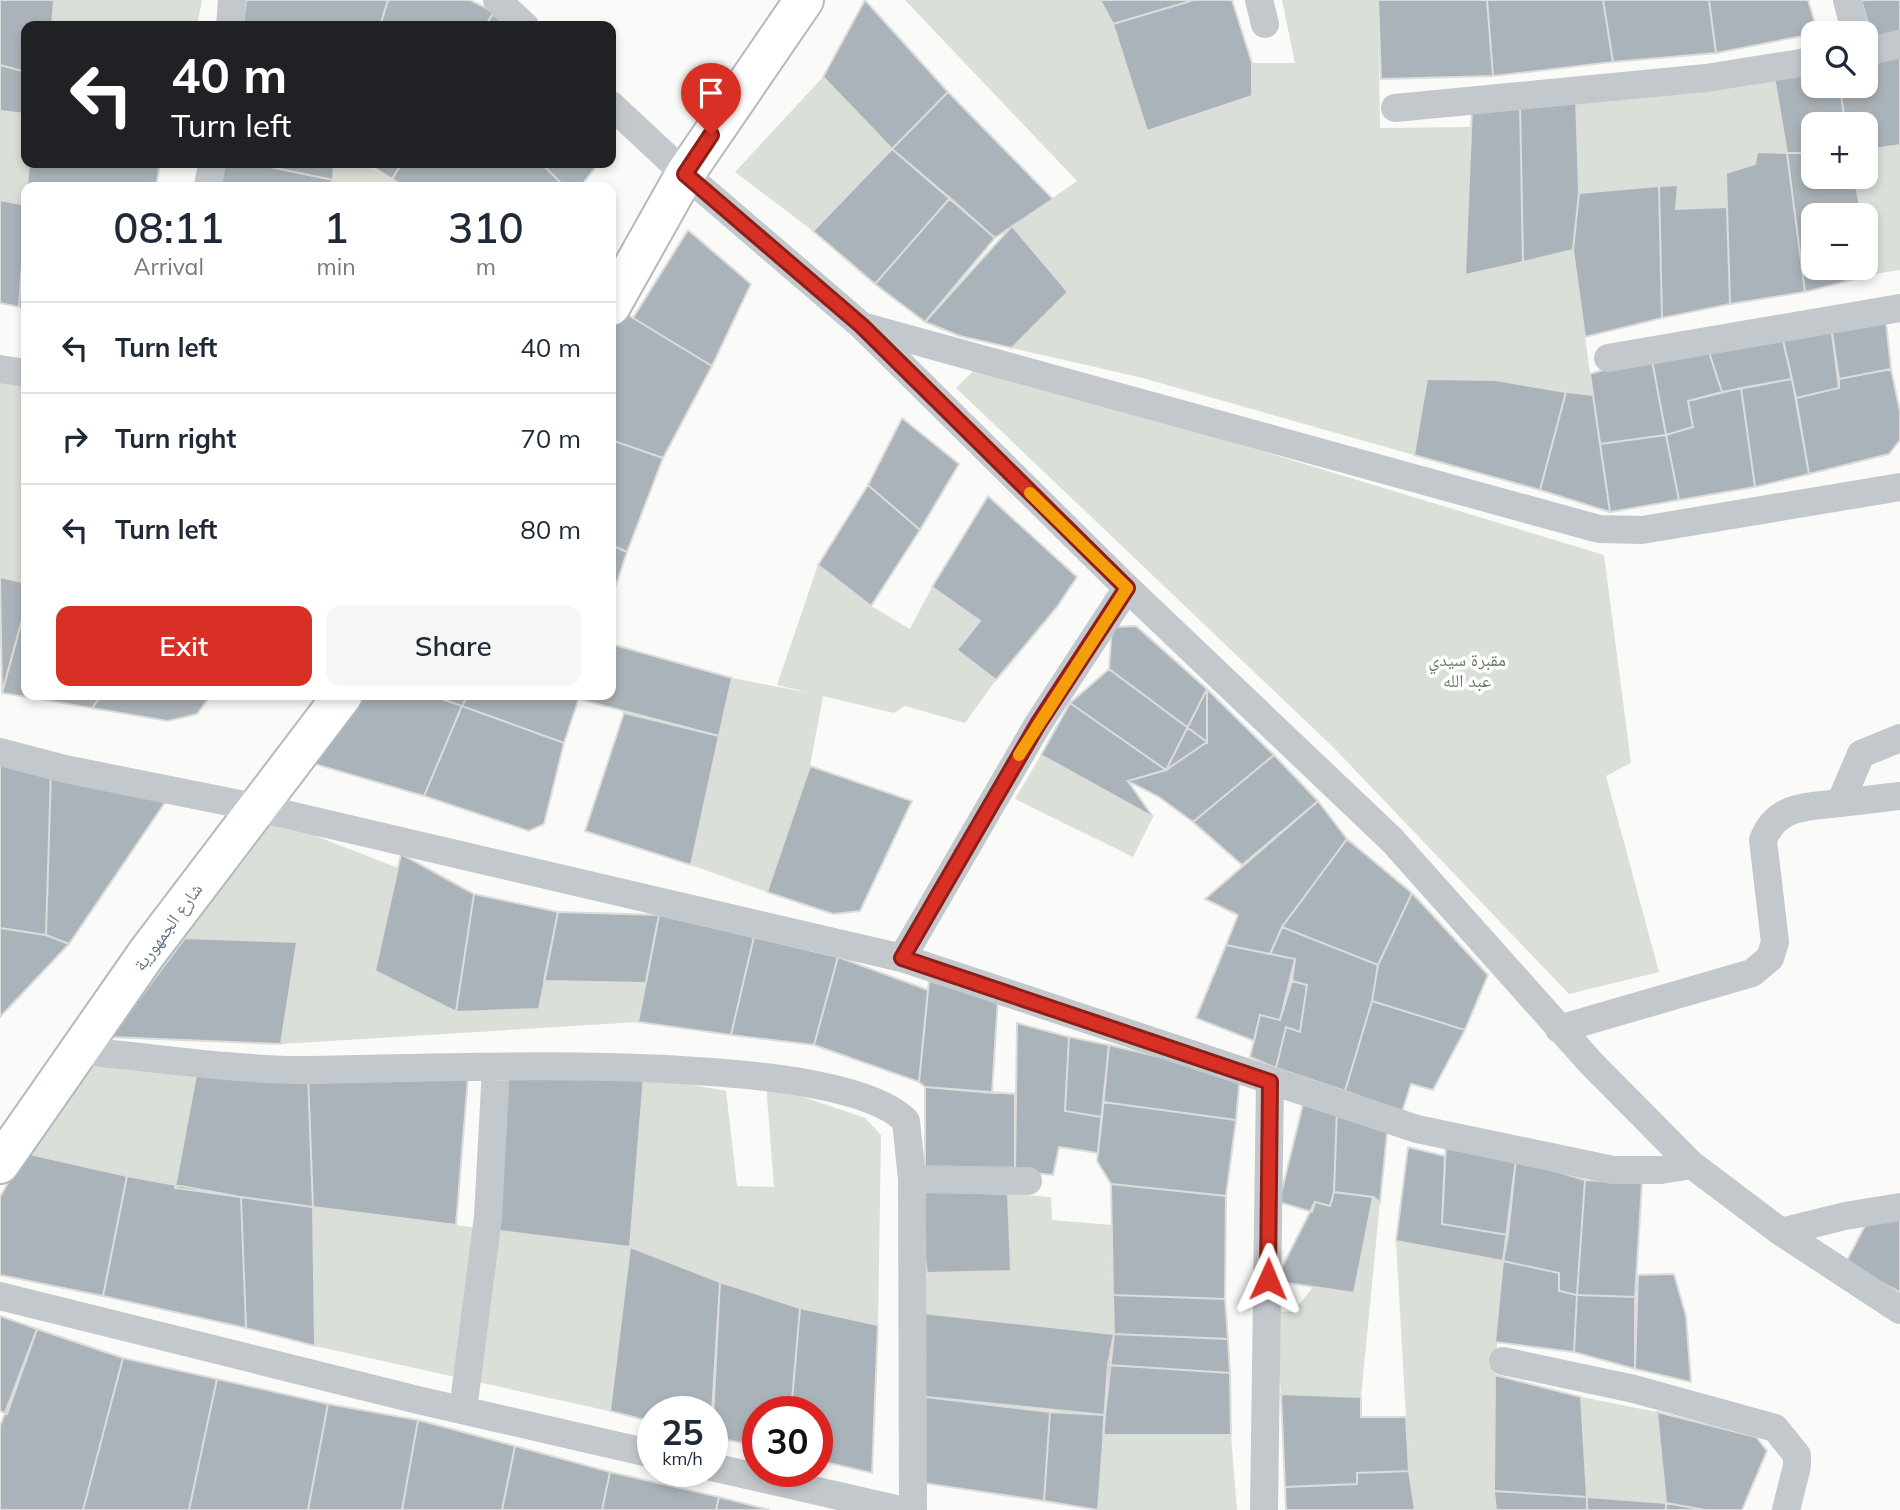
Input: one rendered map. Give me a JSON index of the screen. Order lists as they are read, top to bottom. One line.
{"streets":{"main road":["شارع الجمهورية"]},"parks":["مقبرة سيدي عبد الله"],"page":{"map_buttons":["+","−"],"turn":["40 m","Turn left"],"eta":["08:11","Arrival","1","min","310","m"],"list":[{"name":"Turn left","value":"40 m"},{"name":"Turn right","value":"70 m"},{"name":"Turn left","value":"80 m"}],"buttons":["Exit","Share"],"speed":"25 km/h","limit":"30"}}
